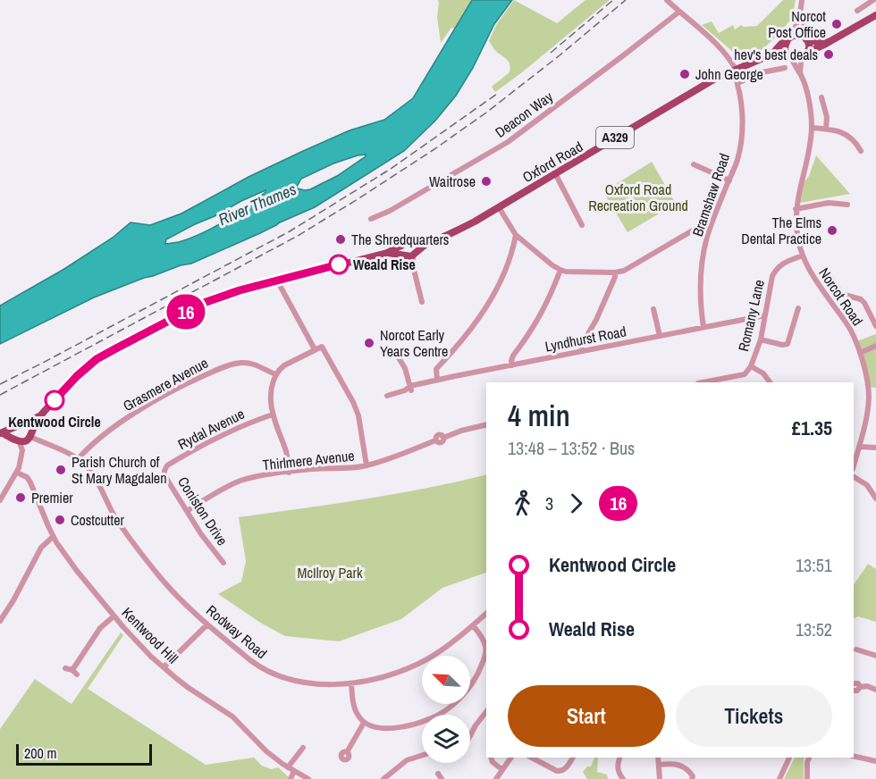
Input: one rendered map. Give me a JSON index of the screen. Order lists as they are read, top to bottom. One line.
{"streets":{"main road":["A329","Oxford Road"],"street":["Deacon Way","Bramshaw Road","Norcot Road","Romany Lane","Lyndhurst Road","Grasmere Avenue","Rydal Avenue","Thirlmere Avenue","Coniston Drive","Rodway Road","Kentwood Hill"]},"crossings":[["Deacon Way","Bramshaw Road"],["Oxford Road","Bramshaw Road"],["Oxford Road","Norcot Road"],["Bramshaw Road","Lyndhurst Road"],["Norcot Road","Romany Lane"],["Romany Lane","Lyndhurst Road"],["Grasmere Avenue","Rodway Road"],["Rydal Avenue","Coniston Drive"],["Thirlmere Avenue","Coniston Drive"]],"water":["River Thames"],"parks":["Oxford Road Recreation Ground","McIlroy Park"],"places":["Norcot Post Office","hev's best deals","John George","Waitrose","The Elms Dental Practice","The Shredquarters","Weald Rise","Norcot Early Years Centre","Kentwood Circle","Parish Church of St Mary Magdalen","Premier","Costcutter"],"lines":["bus line 16"],"scale_bar":"200 m","north":"top left","page":{"on_map":"16","heading":["4 min","13:48 – 13:52 · Bus","£1.35"],"legs":["3","16"],"list":[{"name":"Kentwood Circle","value":"13:51"},{"name":"Weald Rise","value":"13:52"}],"buttons":["Start","Tickets"],"scale":"200 m"}}
